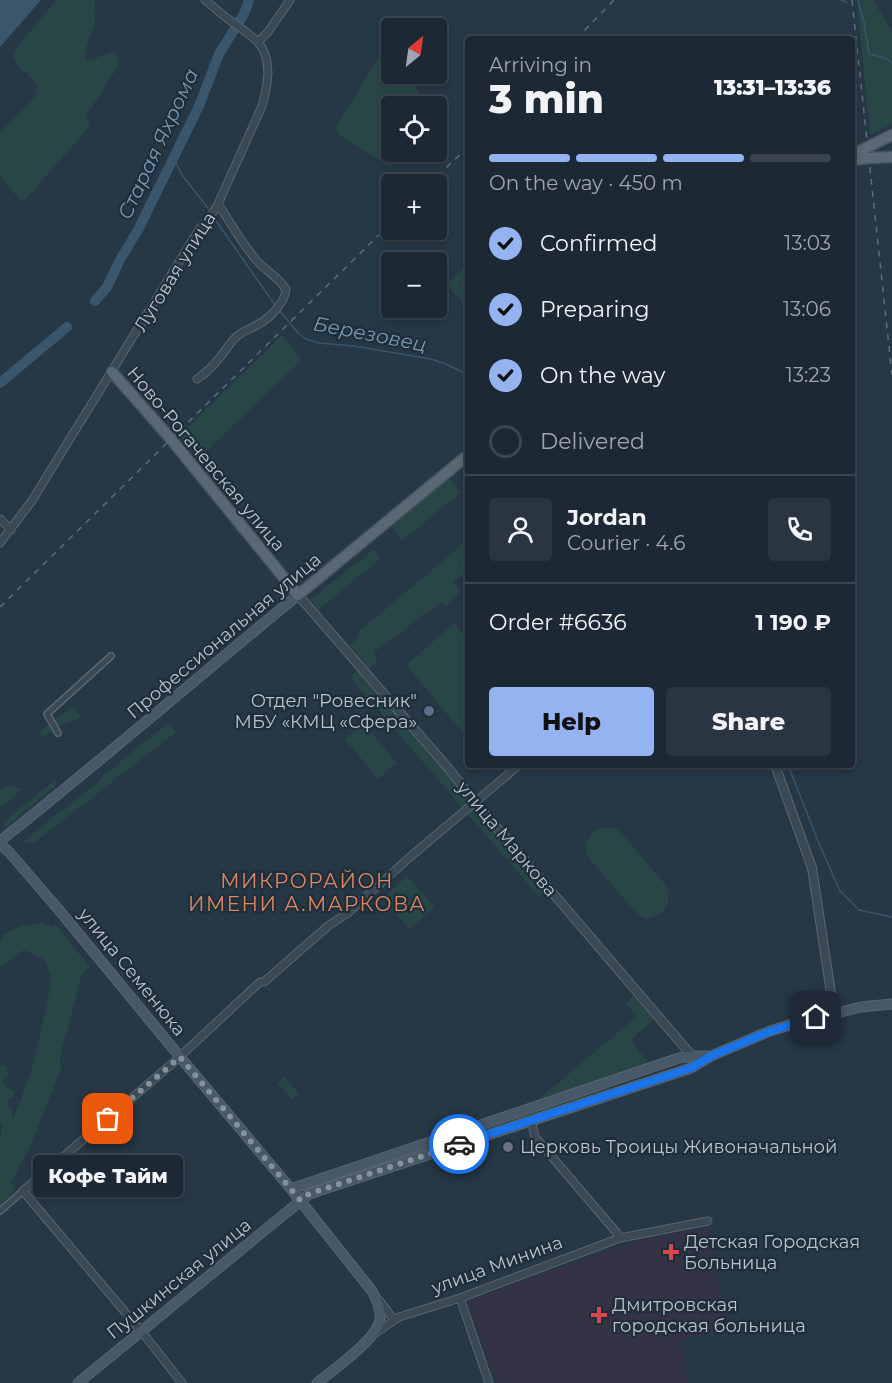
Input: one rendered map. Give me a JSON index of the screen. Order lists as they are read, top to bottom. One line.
{"streets":{"main road":["Ново-Рогачевская улица","Профессиональная улица","улица Семенюка","улица Минина","Пушкинская улица"],"street":["Луговая улица","улица Маркова"]},"crossings":[["Луговая улица","Ново-Рогачевская улица"],["Ново-Рогачевская улица","Профессиональная улица"],["Ново-Рогачевская улица","улица Маркова"],["Профессиональная улица","улица Маркова"],["Профессиональная улица","улица Семенюка"],["улица Маркова","Пушкинская улица"],["улица Семенюка","улица Минина"],["улица Семенюка","Пушкинская улица"]],"districts":["МИКРОРАЙОН ИМЕНИ А.МАРКОВА"],"water":["Старая Яхрома","Березовец"],"places":{"other":["Отдел \"Ровесник\" МБУ «КМЦ «Сфера»","Кофе Тайм","Церковь Троицы Живоначальной"],"health":["Детская Городская Больница","Дмитровская городская больница"]},"north":"top right","page":{"map_buttons":["+","−"],"heading":["3 min","Arriving in","13:31–13:36"],"panel":["Jordan","Courier · 4.6","Order #6636","1 190 ₽"],"bar":"On the way · 450 m","list":[["Confirmed","13:03"],["Preparing","13:06"],["On the way","13:23"],"Delivered"],"buttons":["Help","Share"],"bubble":"Кофе Тайм"}}
